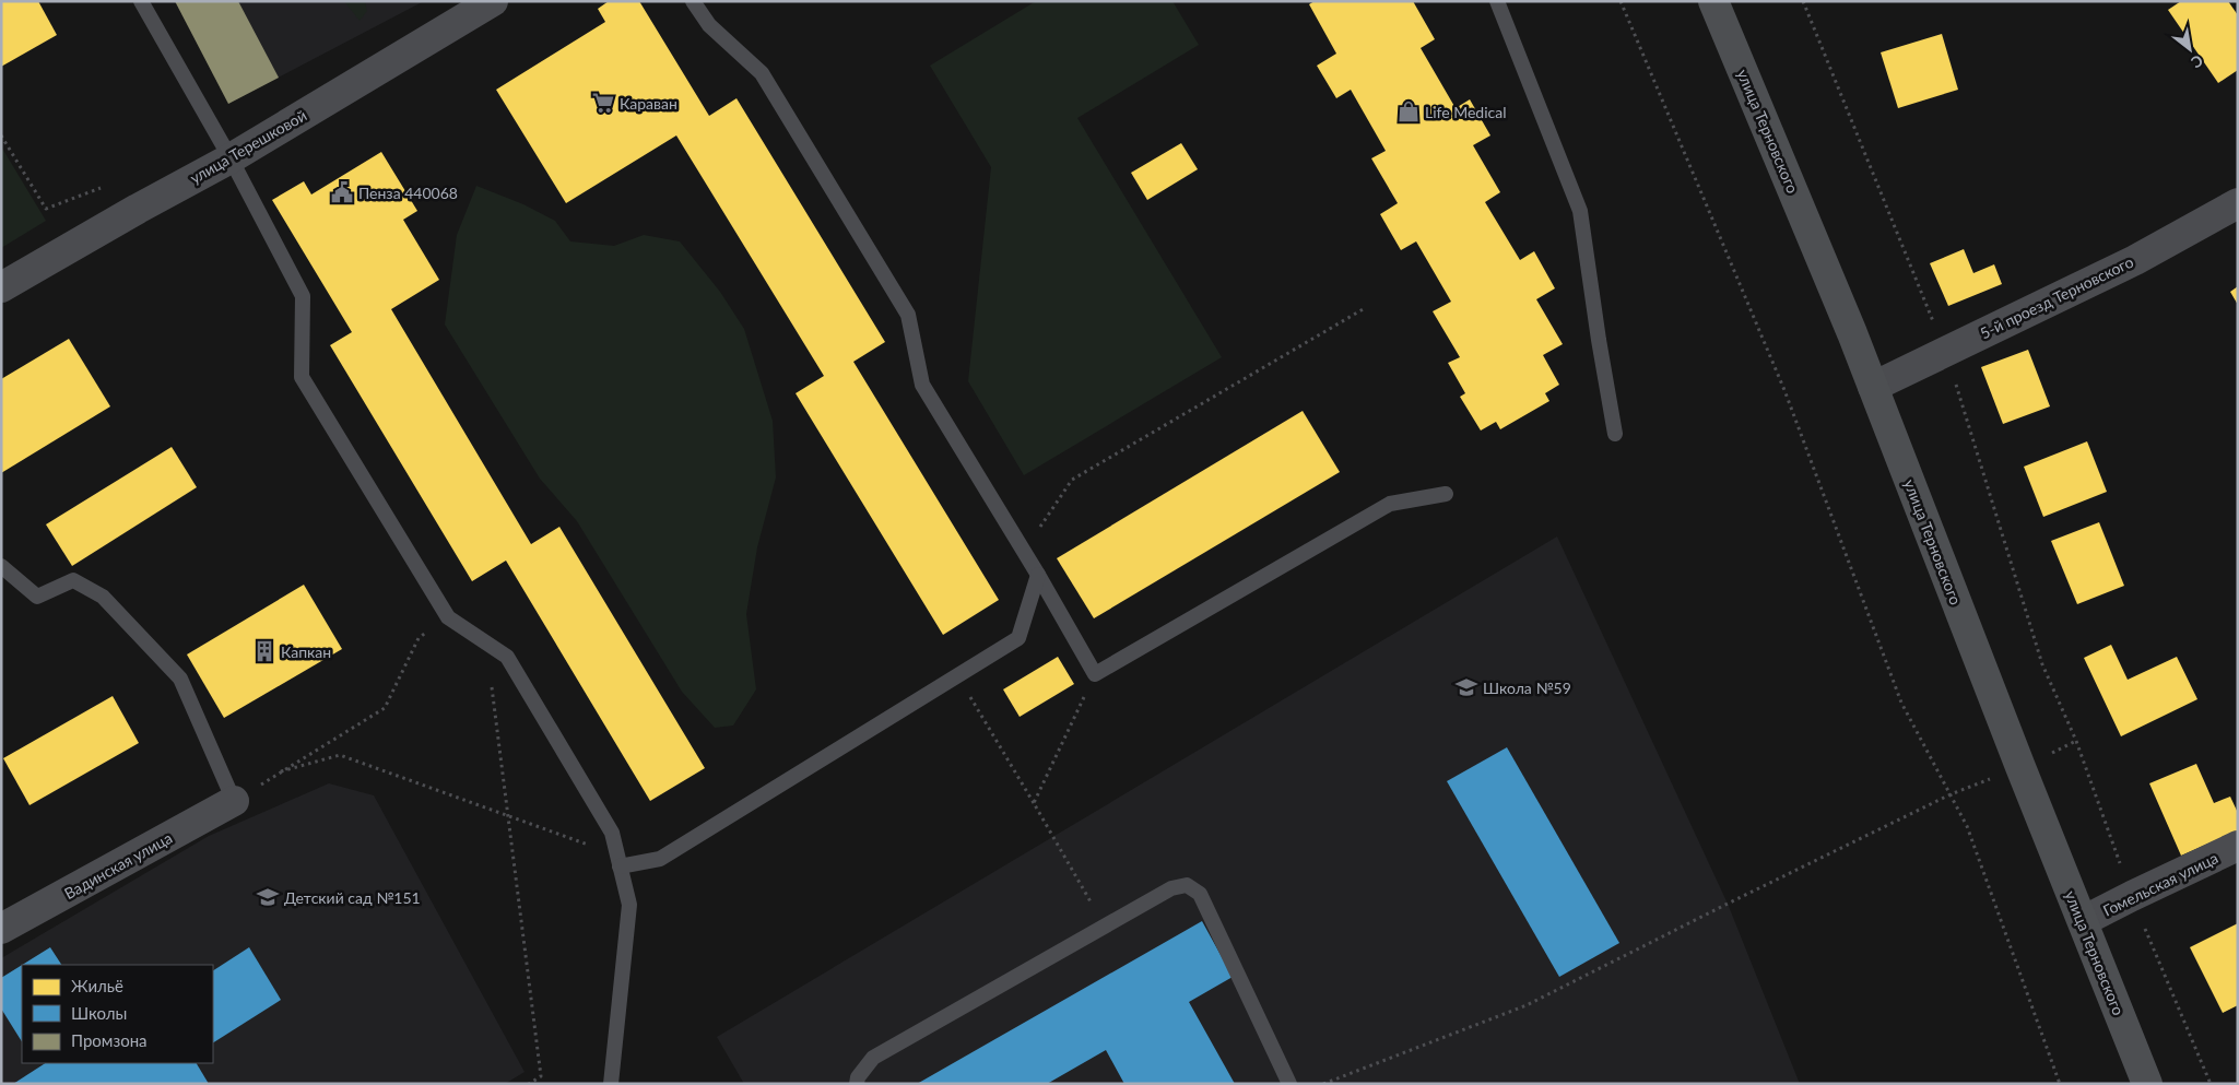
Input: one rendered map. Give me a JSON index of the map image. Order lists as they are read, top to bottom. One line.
{"streets":{"main road":["улица Терновского"],"street":["улица Терешковой","5-й проезд Терновского","Вадинская улица","Гомельская улица"]},"crossings":[["улица Терновского","5-й проезд Терновского"],["улица Терновского","Гомельская улица"]],"places":{"supermarket":["Караван"],"shop":["Life Medical"],"public building":["Пенза 440068"],"building":["Капкан"],"school or university":["Школа №59","Детский сад №151"]},"legend":["Жильё","Школы","Промзона"],"north":"bottom right"}
